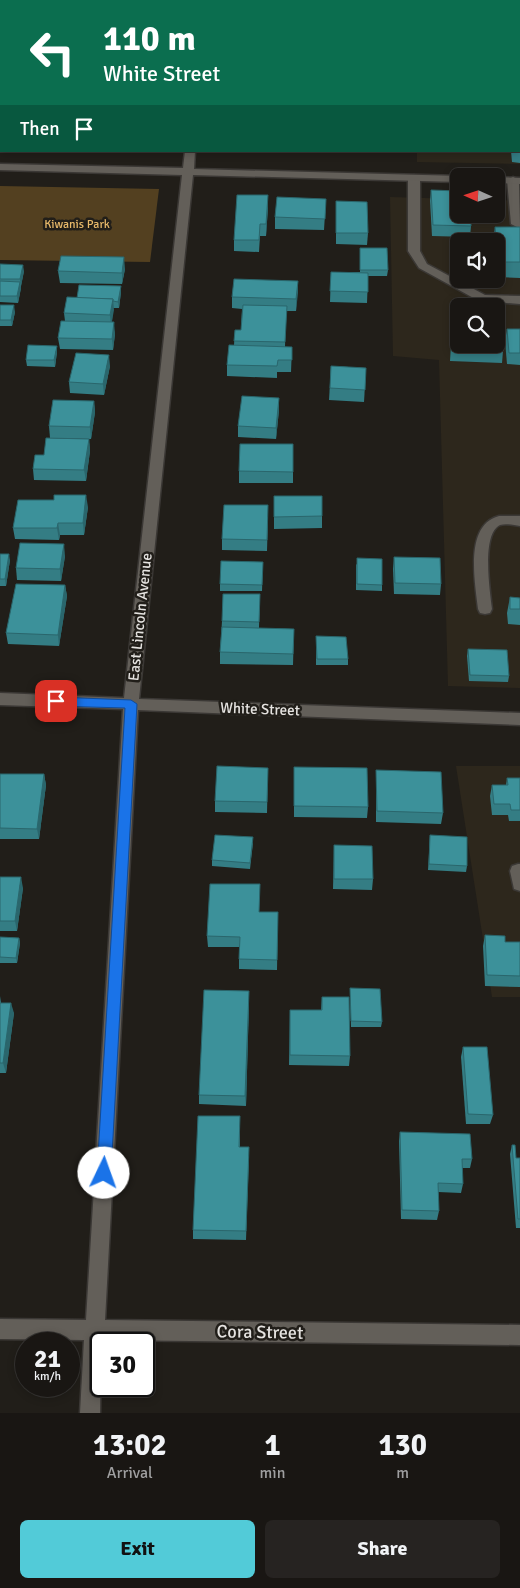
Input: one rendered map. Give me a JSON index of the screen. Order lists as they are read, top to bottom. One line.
{"streets":{"street":["East Lincoln Avenue","White Street","Cora Street"]},"crossings":[["East Lincoln Avenue","White Street"],["East Lincoln Avenue","Cora Street"]],"parks":["Kiwanis Park"],"north":"left","page":{"turn":["110 m","White Street"],"then":"Then","speed":"21 km/h","limit":"30","eta":["13:02","Arrival","1","min","130","m"],"buttons":["Exit","Share"]}}
